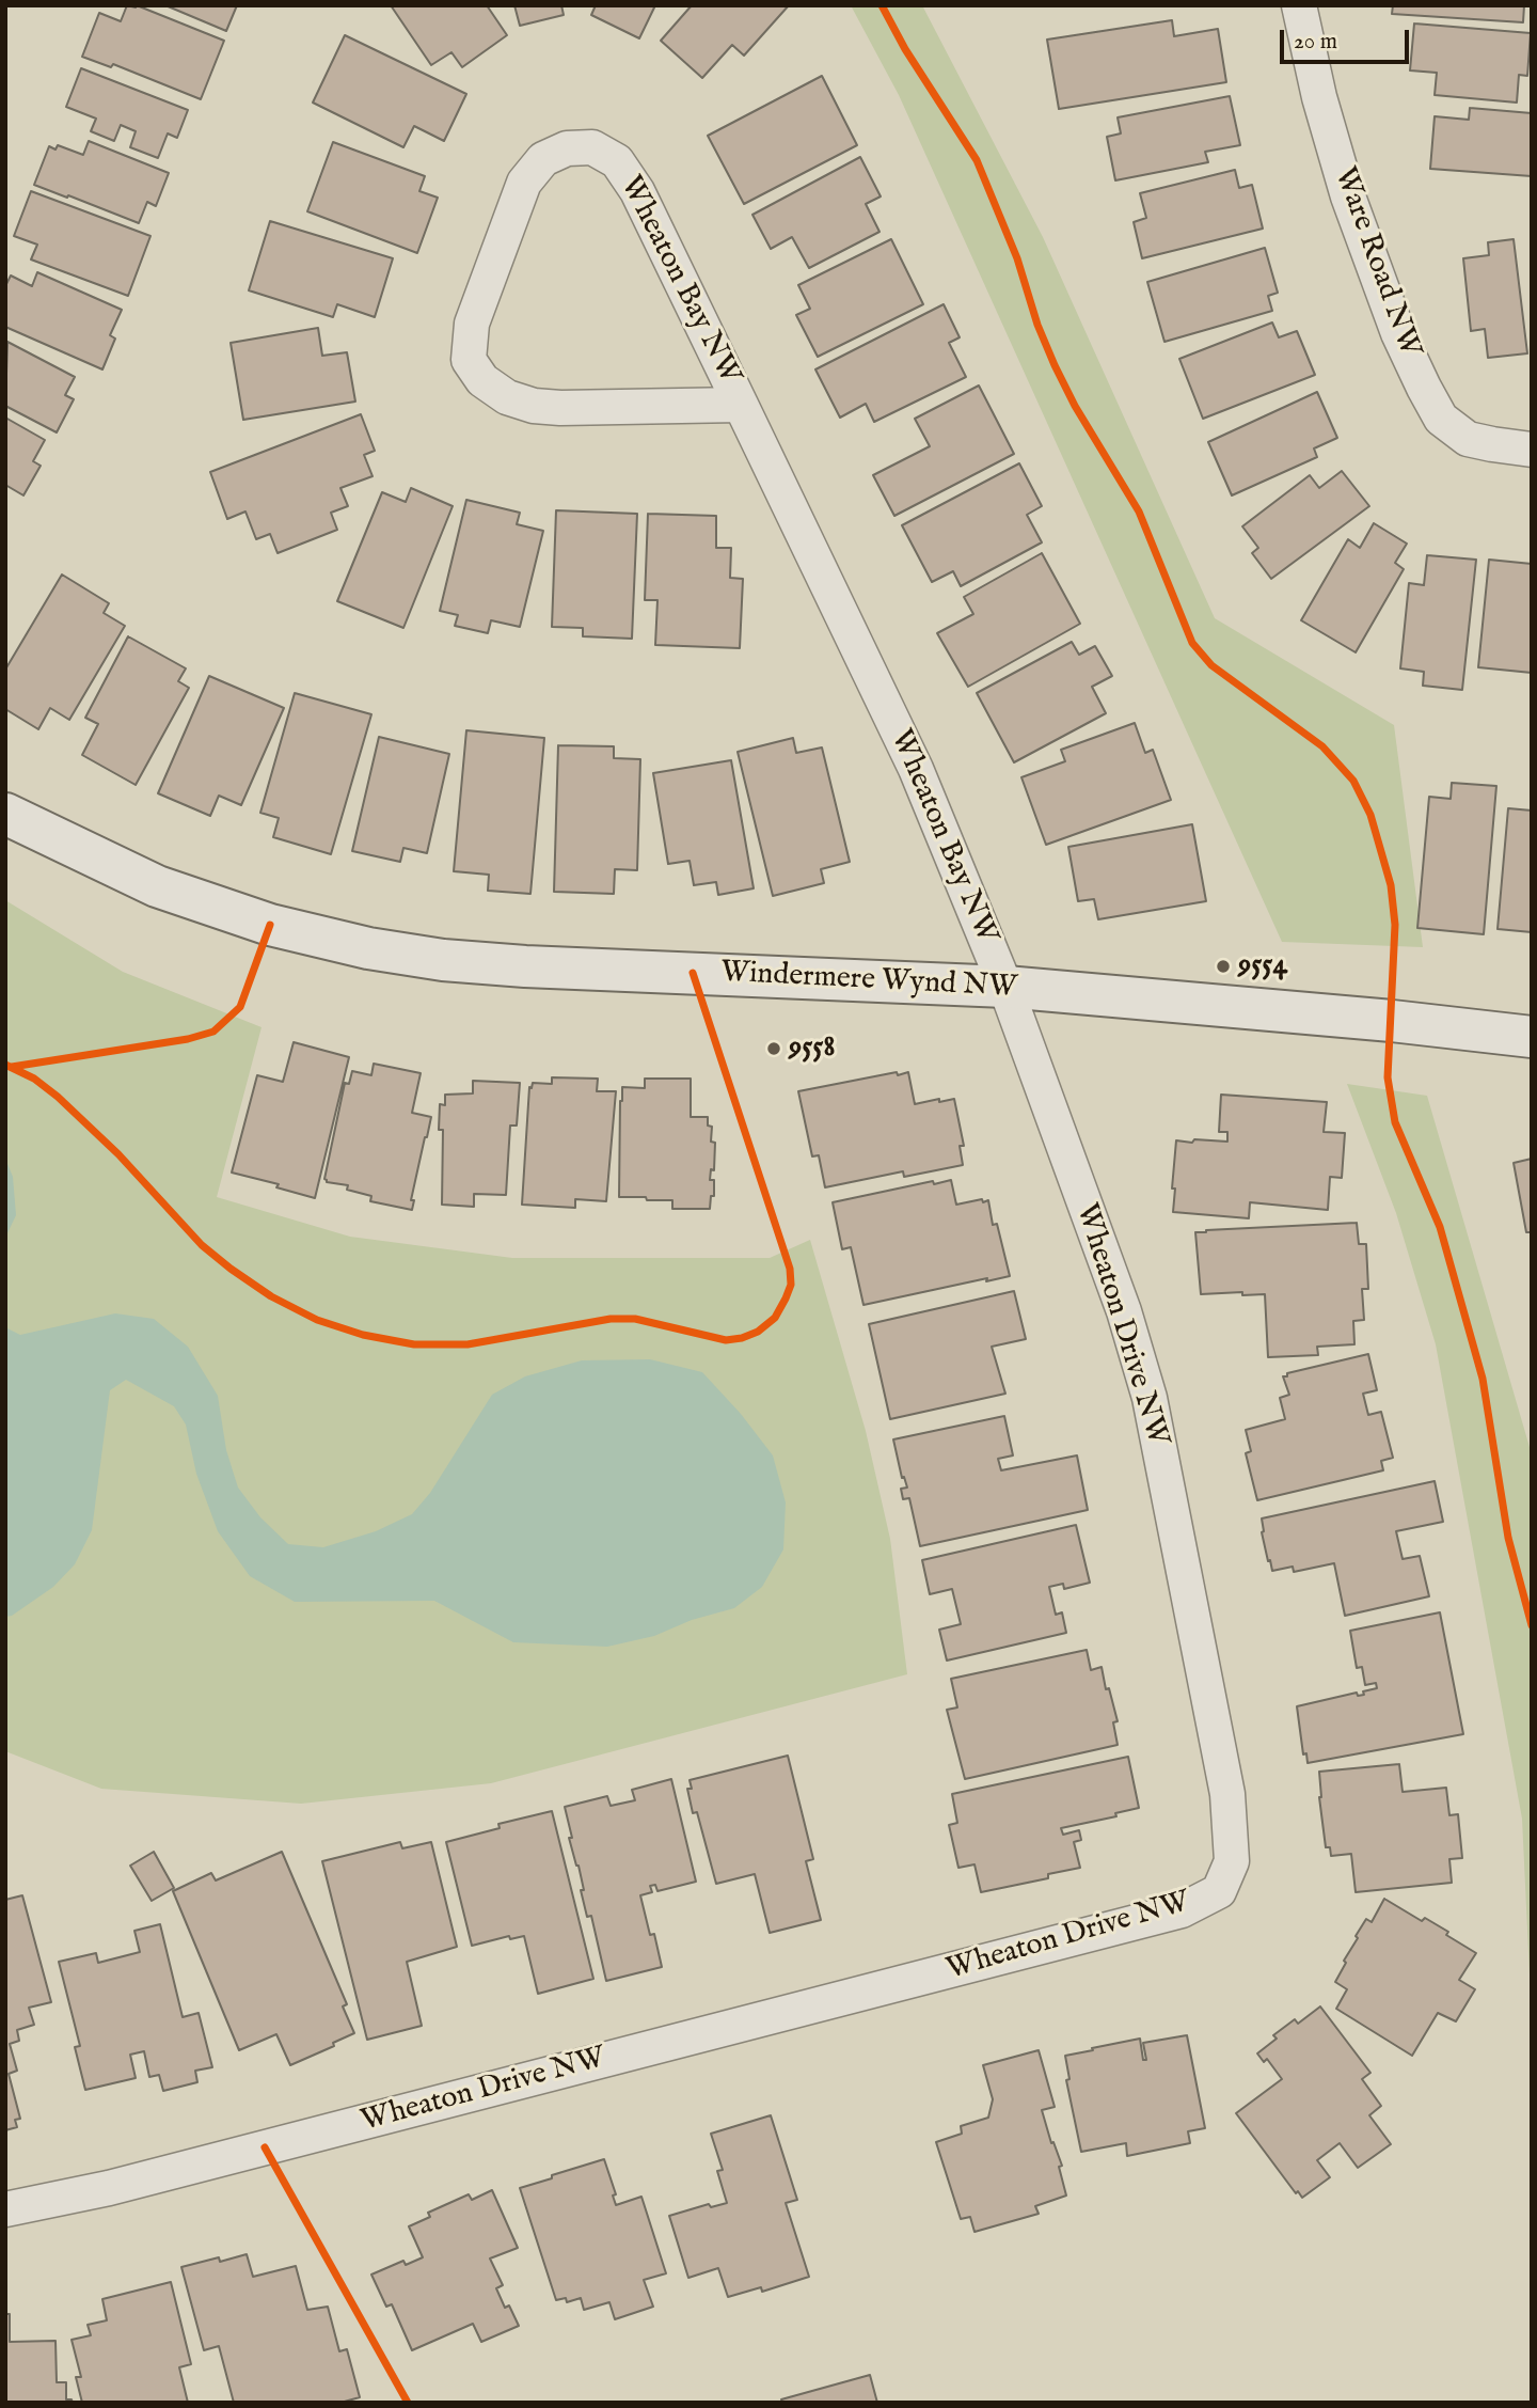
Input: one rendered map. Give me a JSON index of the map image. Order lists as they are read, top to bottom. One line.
{"streets":{"street":["Ware Road NW","Wheaton Bay NW","Windermere Wynd NW","Wheaton Drive NW"]},"crossings":[["Wheaton Bay NW","Windermere Wynd NW"],["Wheaton Bay NW","Wheaton Drive NW"],["Windermere Wynd NW","Wheaton Drive NW"]],"places":["9554","9558"],"scale_bar":"20 m"}
